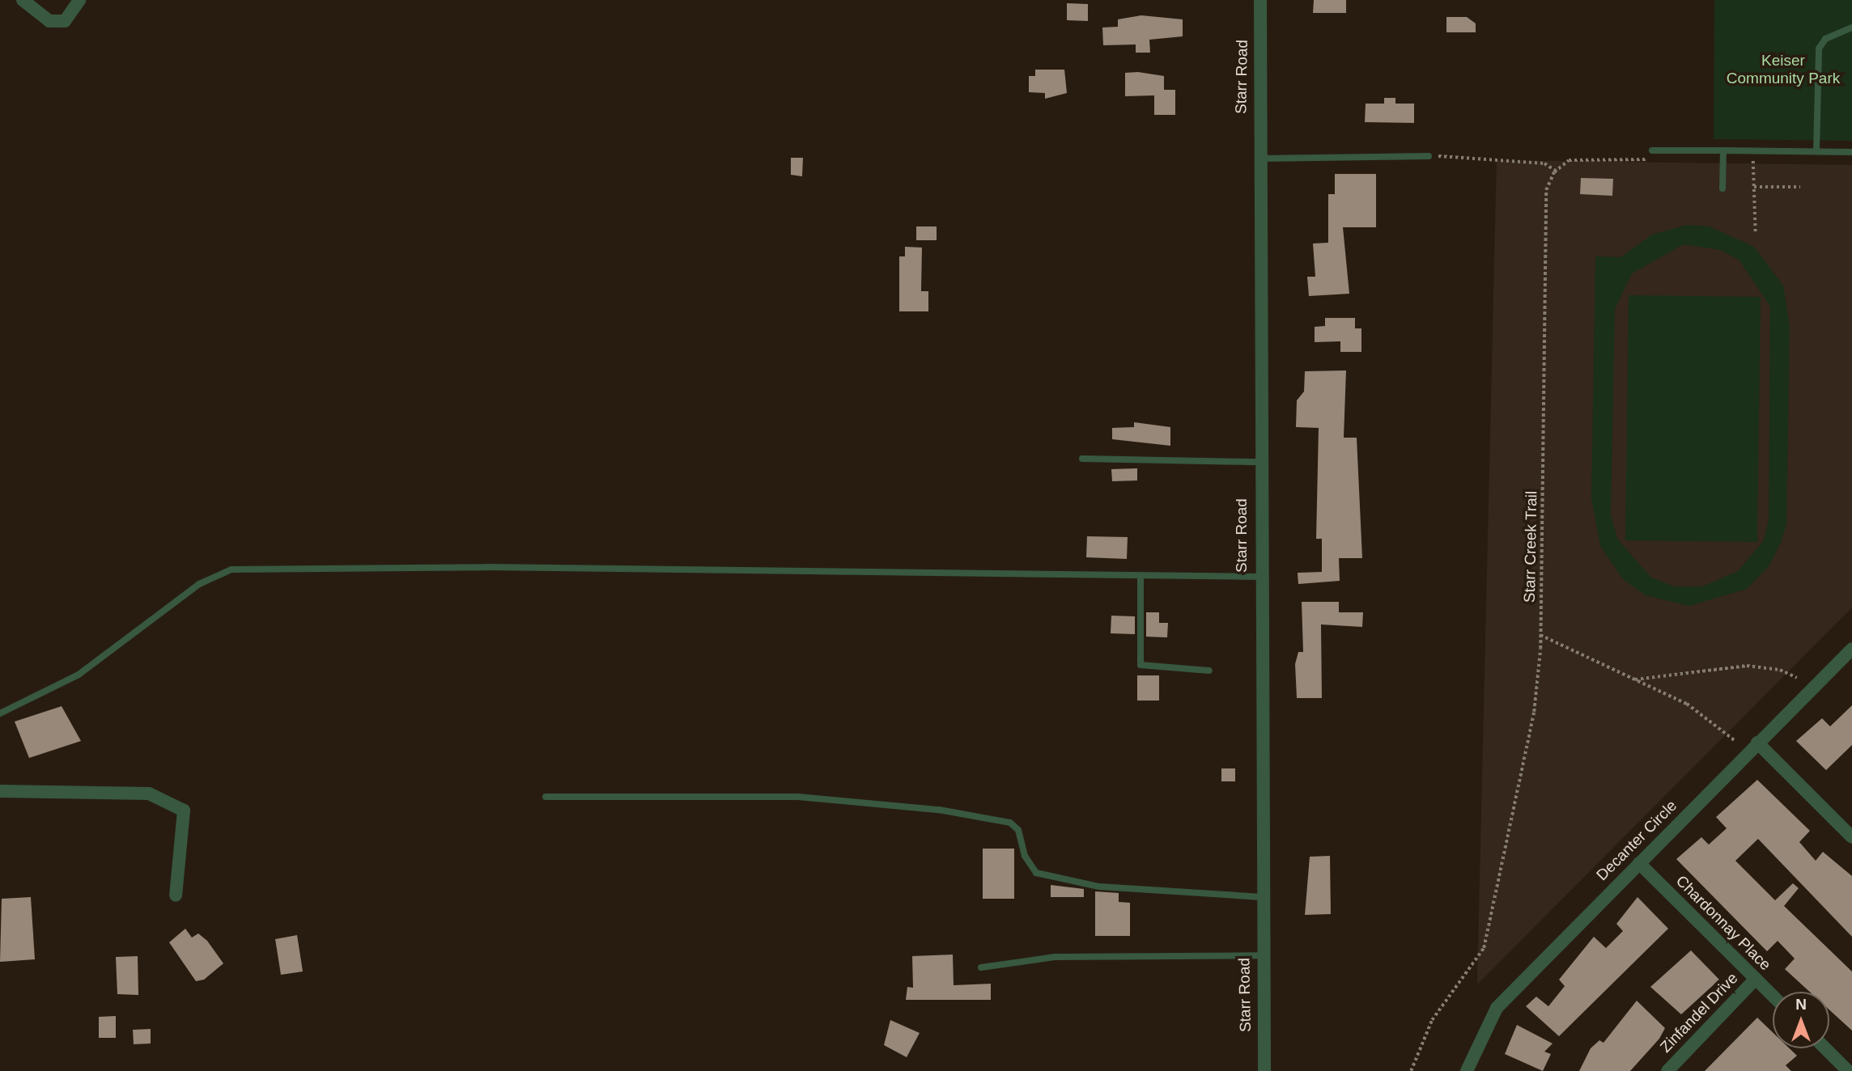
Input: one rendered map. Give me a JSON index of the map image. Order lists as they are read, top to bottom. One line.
{"streets":{"street":["Starr Road","Decanter Circle","Chardonnay Place","Zinfandel Drive"],"path":["Starr Creek Trail"]},"crossings":[["Decanter Circle","Chardonnay Place"],["Chardonnay Place","Zinfandel Drive"]],"parks":["Keiser Community Park"],"north":"top"}
